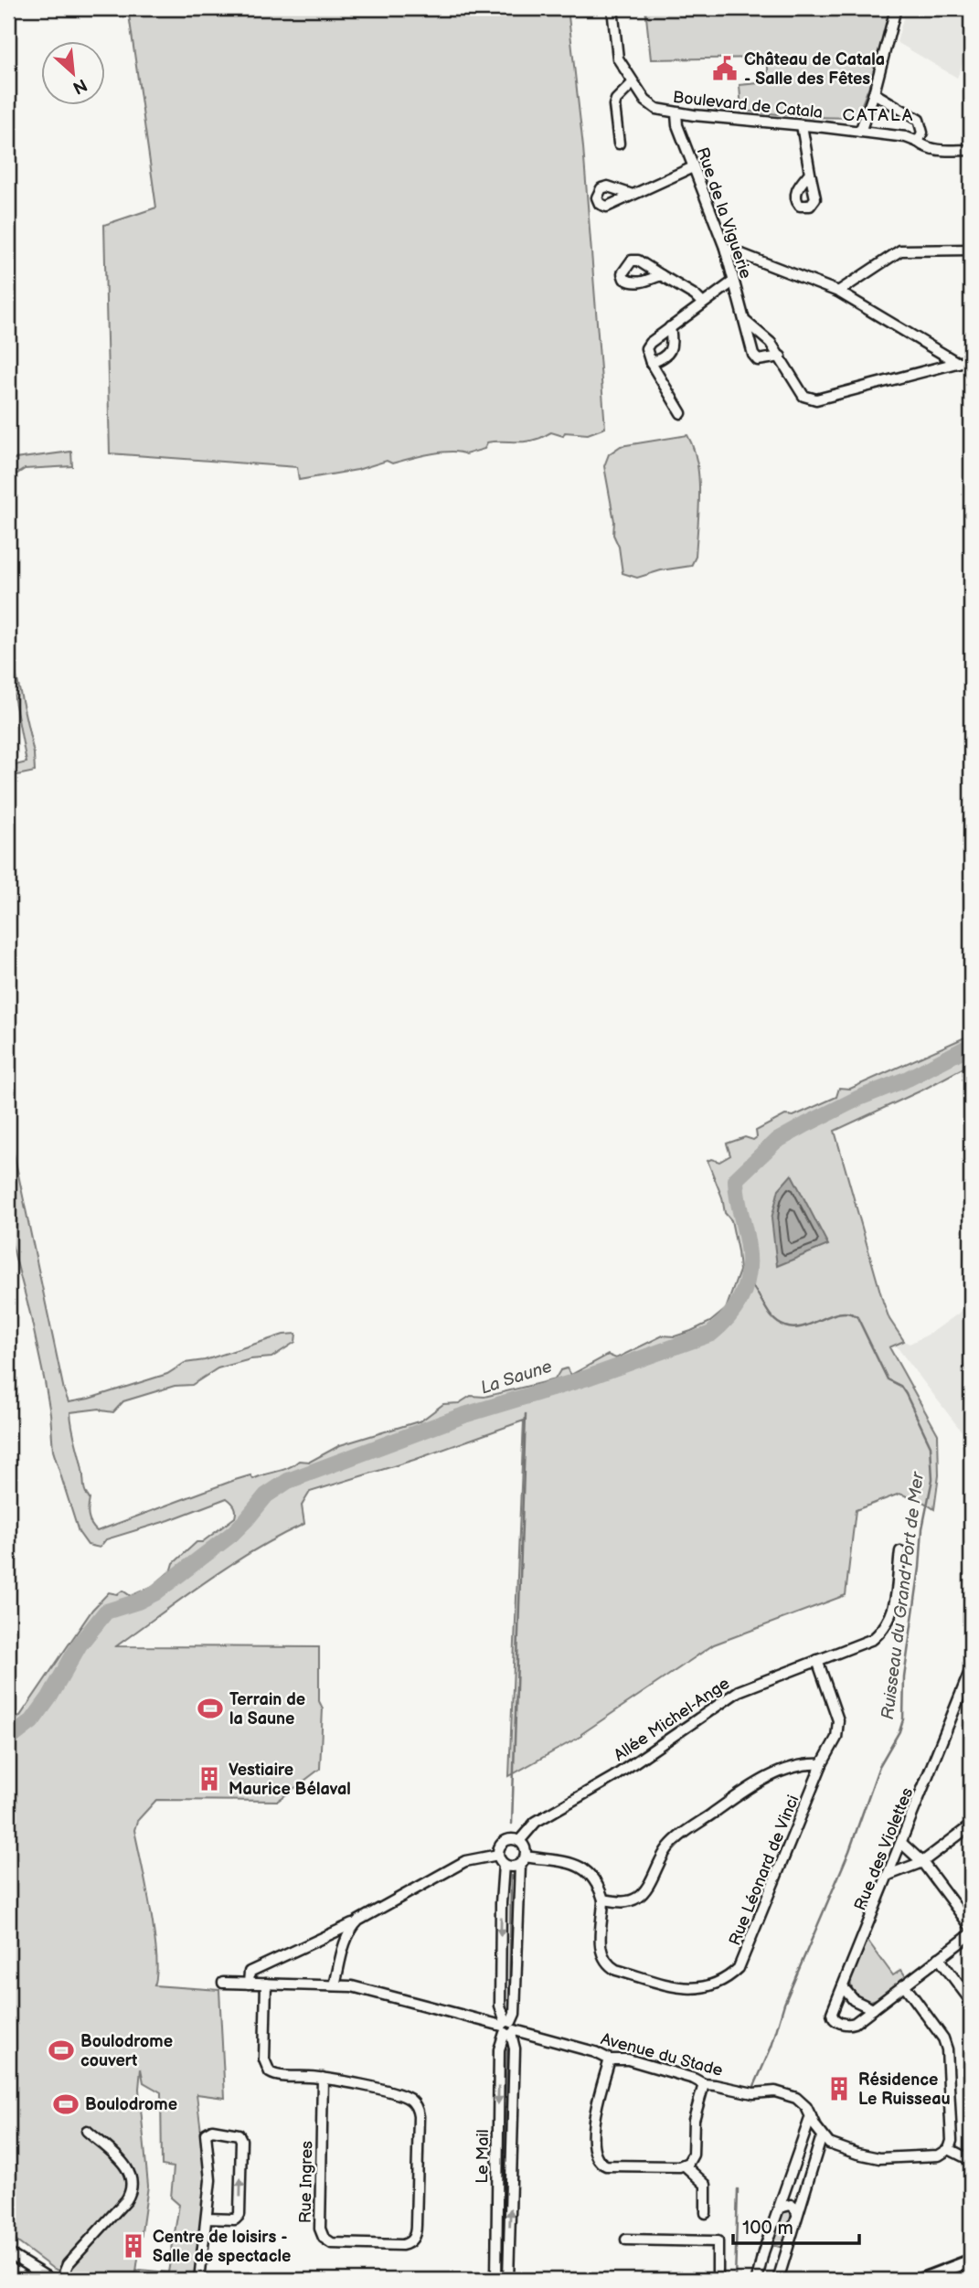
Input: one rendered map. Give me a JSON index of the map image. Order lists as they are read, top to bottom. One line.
{"streets":{"street":["Boulevard de Catala","Rue de la Viguerie","Allée Michel-Ange","Rue des Violettes","Rue Léonard de Vinci","Avenue du Stade","Le Mail","Rue Ingres"]},"crossings":[["Boulevard de Catala","Rue de la Viguerie"],["Allée Michel-Ange","Rue Léonard de Vinci"],["Allée Michel-Ange","Le Mail"],["Avenue du Stade","Le Mail"]],"districts":["CATALA"],"water":["La Saune","Ruisseau du Grand Port de Mer"],"places":{"public building":["Château de Catala - Salle des Fêtes"],"sports":["Terrain de la Saune","Boulodrome couvert","Boulodrome"],"building":["Vestiaire Maurice Bélaval","Résidence Le Ruisseau","Centre de loisirs - Salle de spectacle"]},"scale_bar":"100 m","north":"bottom right"}
